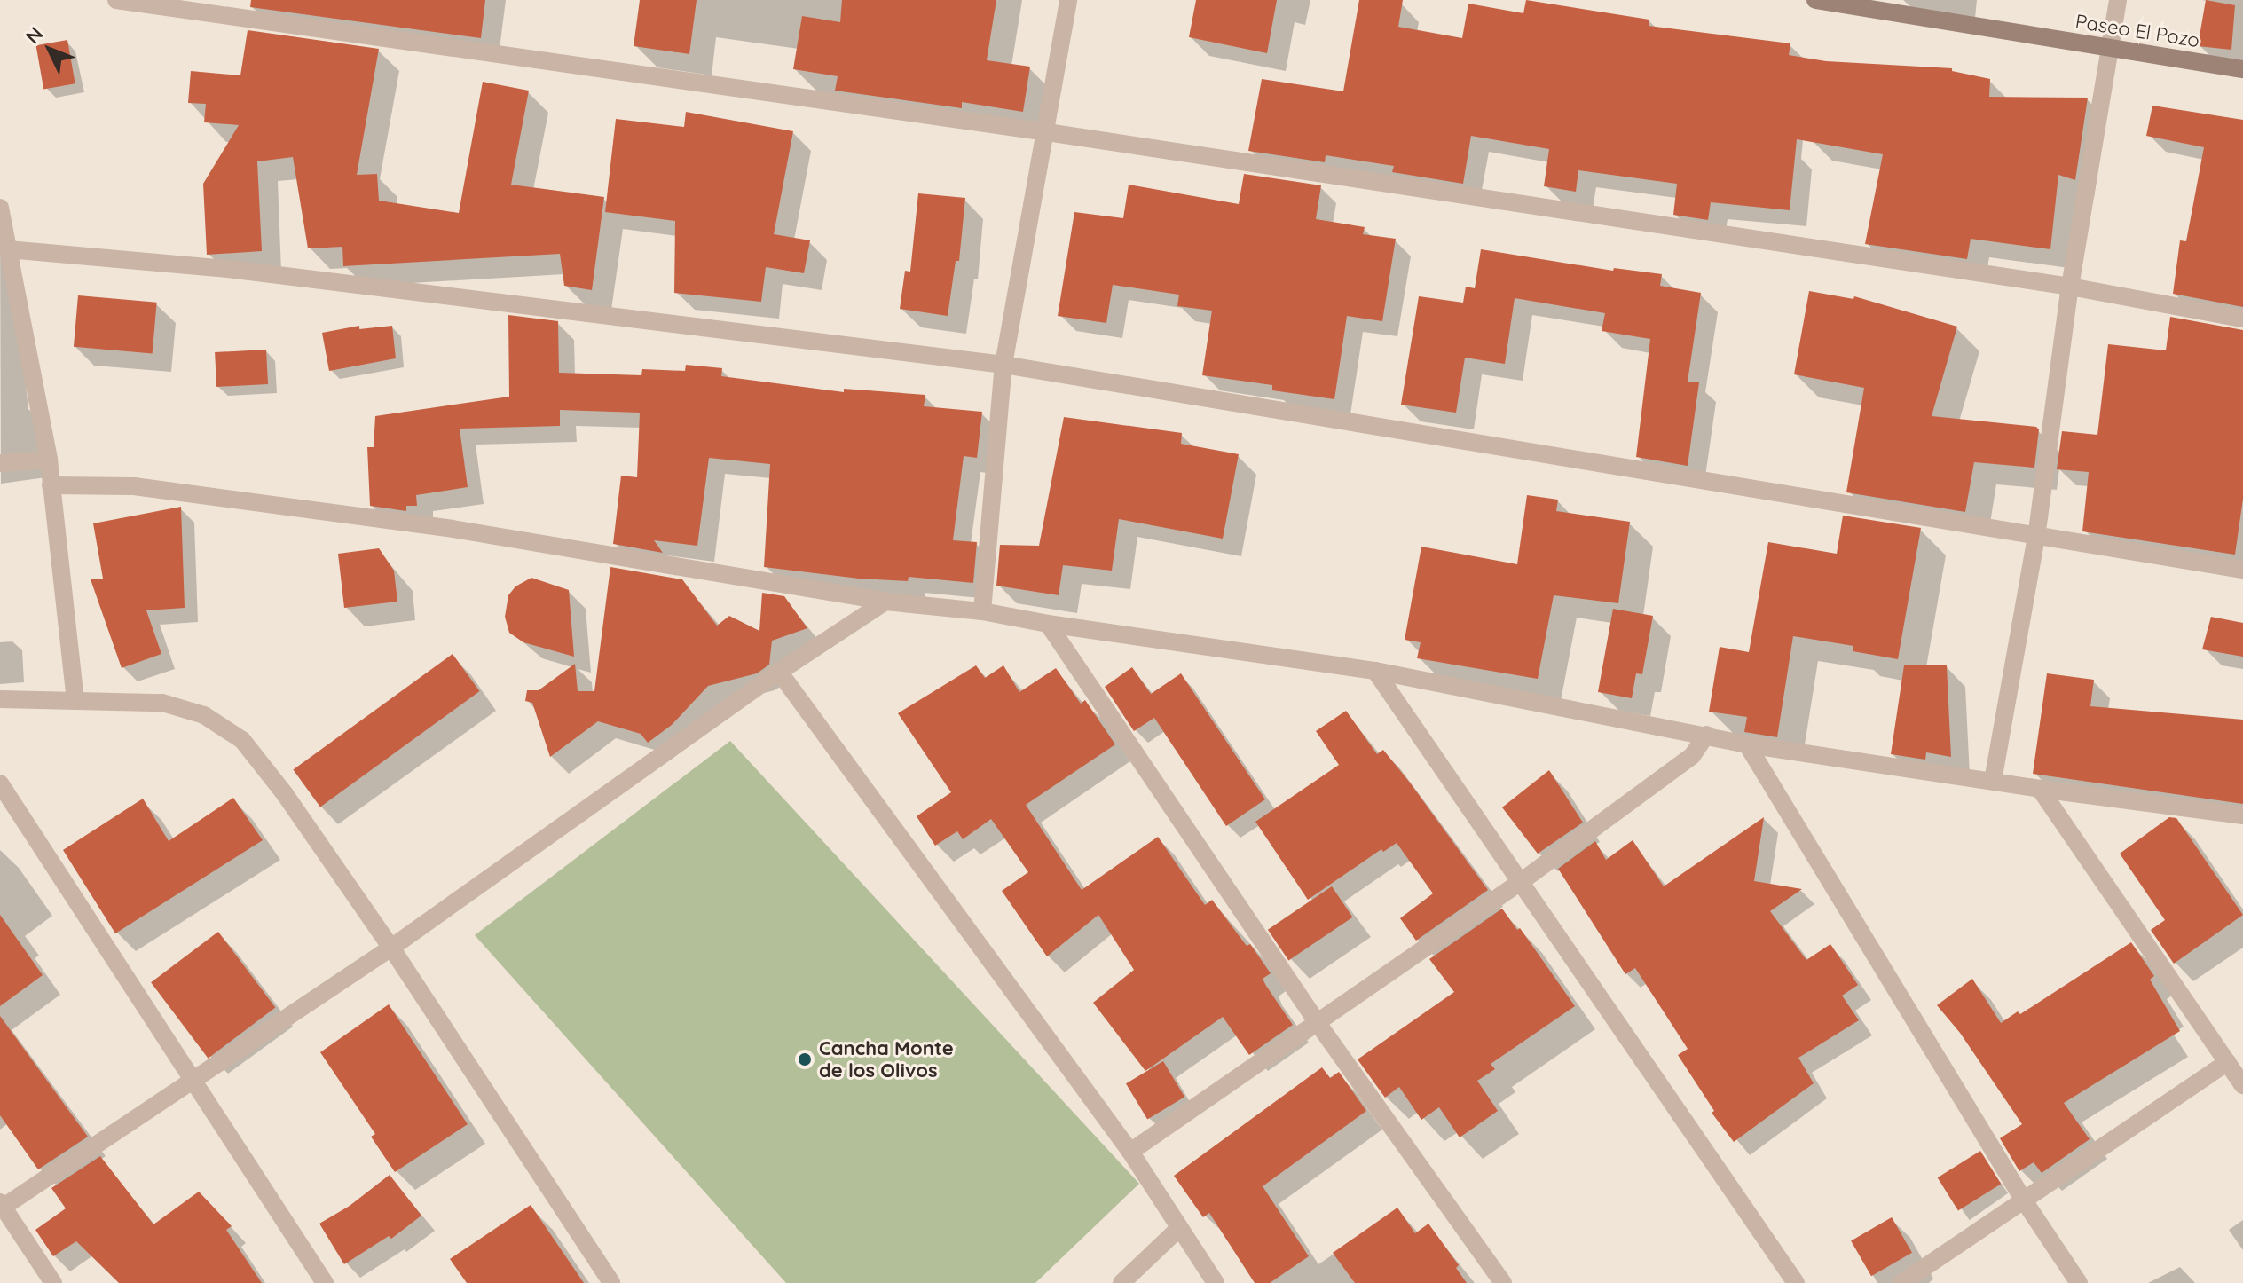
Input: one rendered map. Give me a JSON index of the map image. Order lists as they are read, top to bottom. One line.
{"streets":{"street":["Paseo El Pozo"]},"places":["Cancha Monte de los Olivos"],"north":"top left"}
